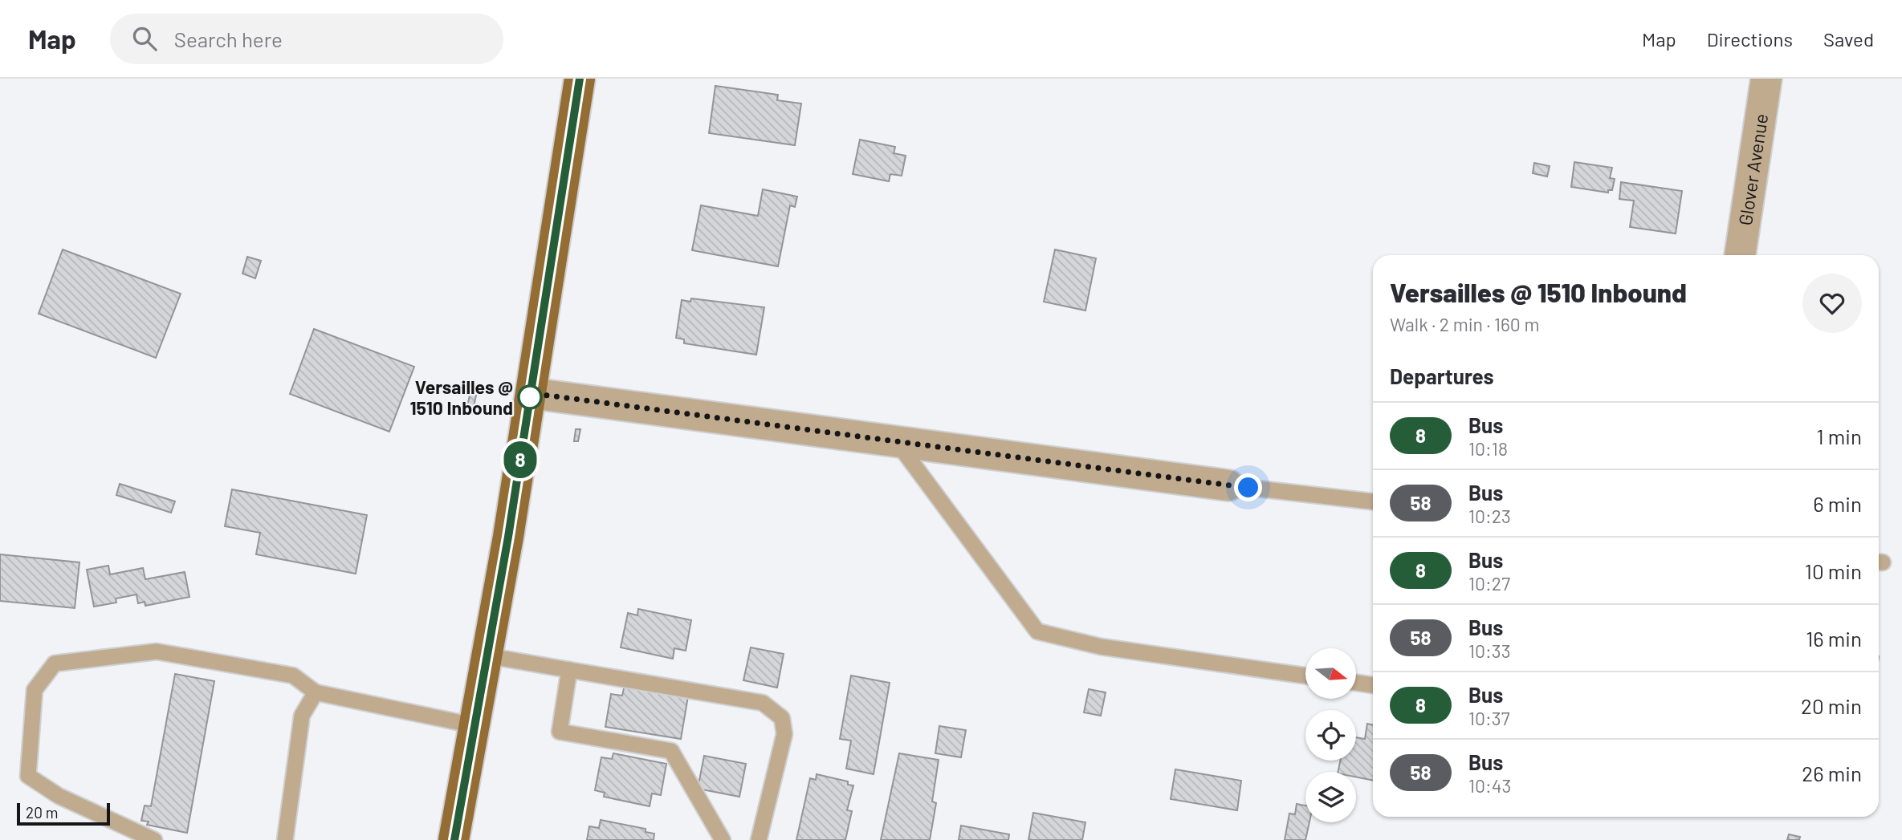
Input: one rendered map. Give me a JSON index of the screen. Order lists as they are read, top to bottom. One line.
{"streets":{"street":["Glover Avenue"]},"places":["Versailles @ 1510 Inbound"],"lines":["bus line 8"],"scale_bar":"20 m","north":"right","page":{"header":"Map","search":"Search here","nav":["Map","Directions","Saved"],"on_map":"8","heading":[["Versailles @ 1510 Inbound","Walk · 2 min · 160 m"],"Departures"],"list":[{"mark":"8","name":"Bus","note":"10:18","value":"1 min"},{"mark":"58","name":"Bus","note":"10:23","value":"6 min"},{"mark":"8","name":"Bus","note":"10:27","value":"10 min"},{"mark":"58","name":"Bus","note":"10:33","value":"16 min"},{"mark":"8","name":"Bus","note":"10:37","value":"20 min"},{"mark":"58","name":"Bus","note":"10:43","value":"26 min"}],"scale":"20 m"}}
